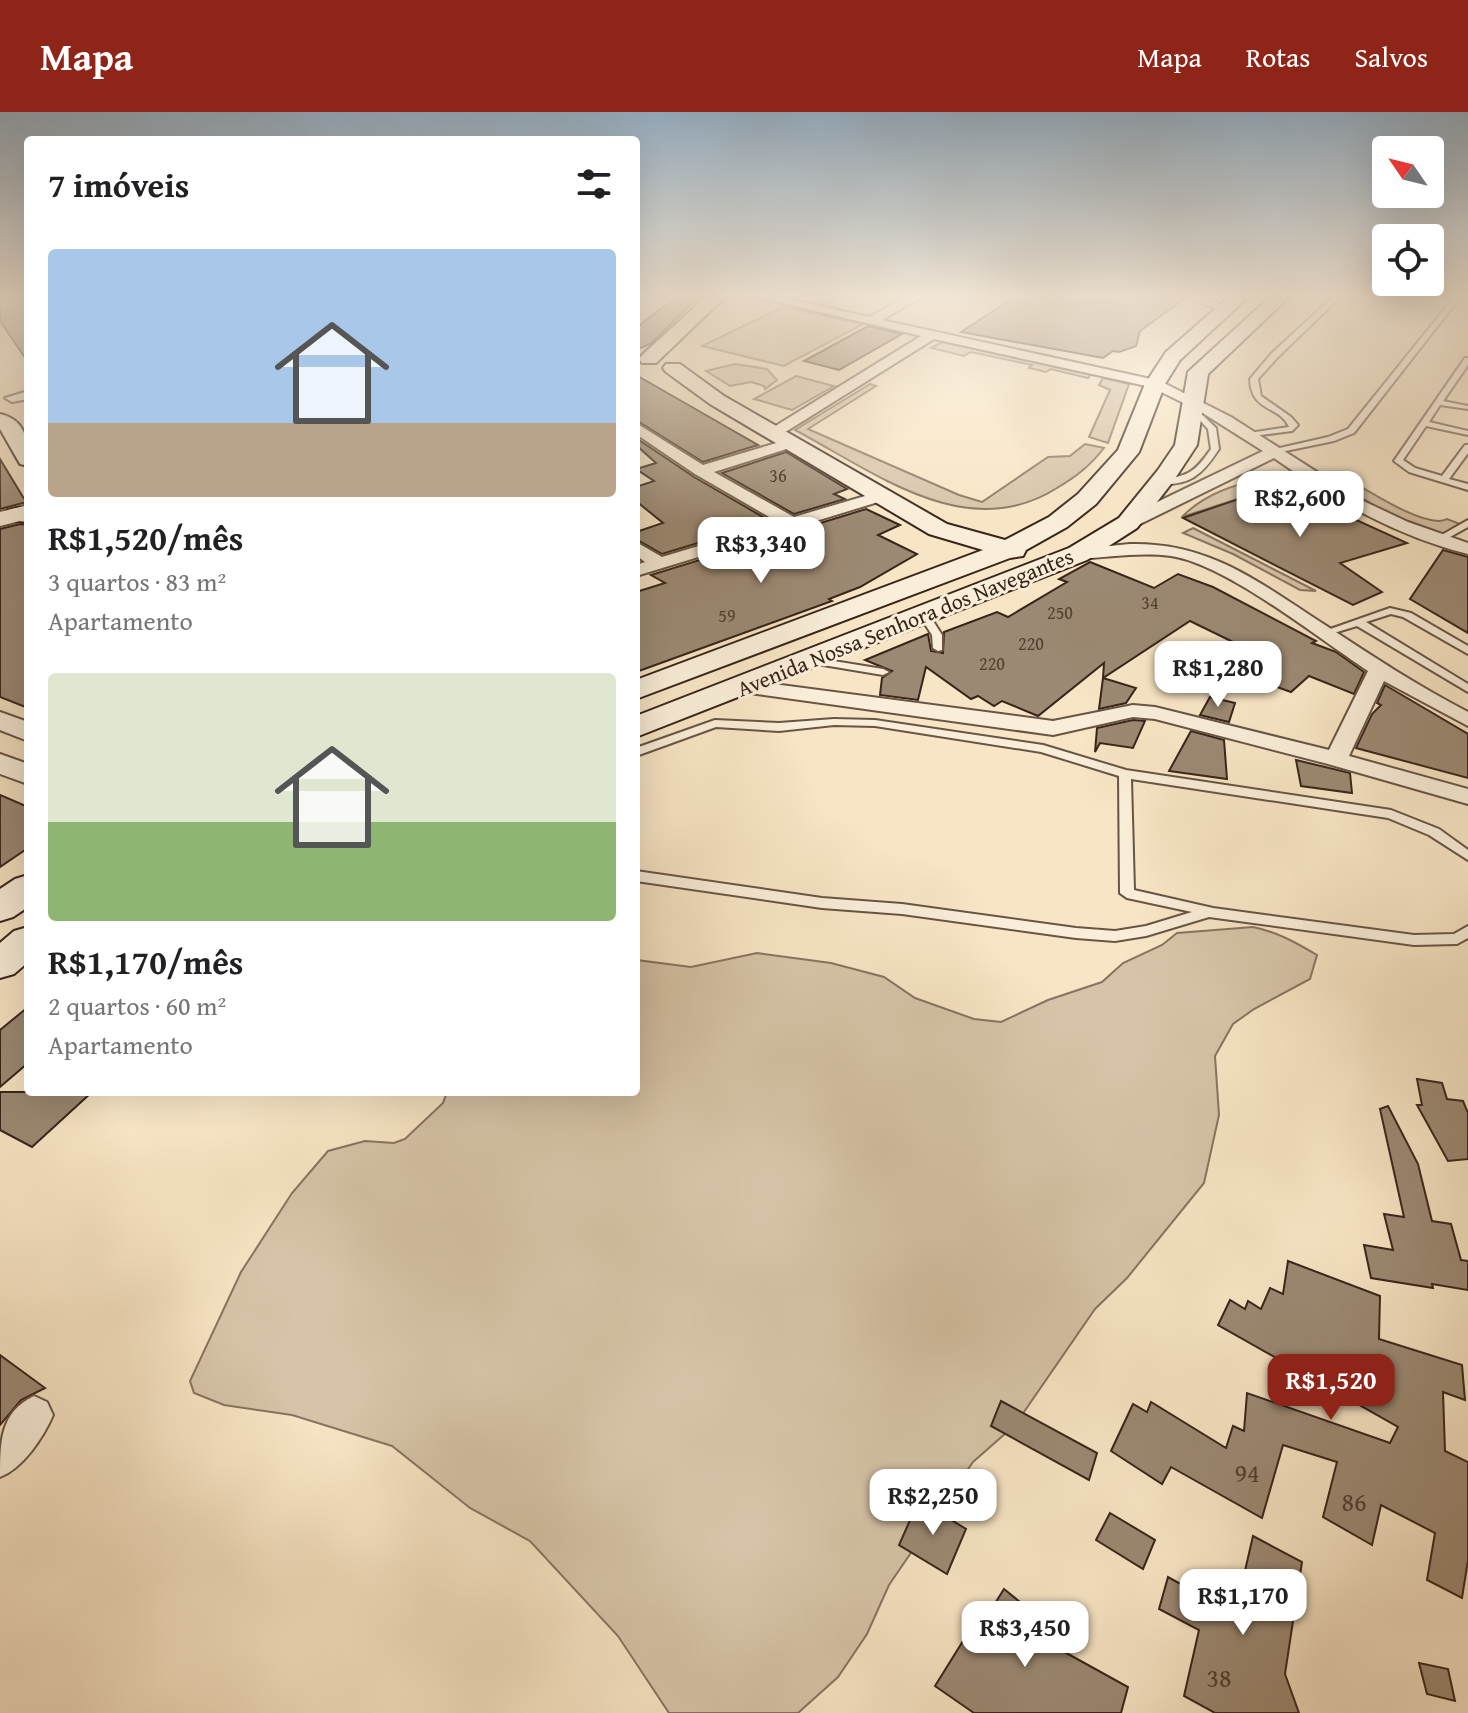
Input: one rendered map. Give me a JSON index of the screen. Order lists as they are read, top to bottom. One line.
{"streets":{"main road":["Avenida Nossa Senhora dos Navegantes"]},"house_numbers":["36","34","250","59","220","220","94","86","38"],"north":"top left","page":{"header":"Mapa","nav":["Mapa","Rotas","Salvos"],"heading":"7 imóveis","list":[{"name":"R$1,520/mês","note":"3 quartos · 83 m² · Apartamento"},{"name":"R$1,170/mês","note":"2 quartos · 60 m² · Apartamento"}],"price":["R$2,600","R$3,340","R$1,280","R$1,520","R$2,250","R$1,170","R$3,450"]}}
